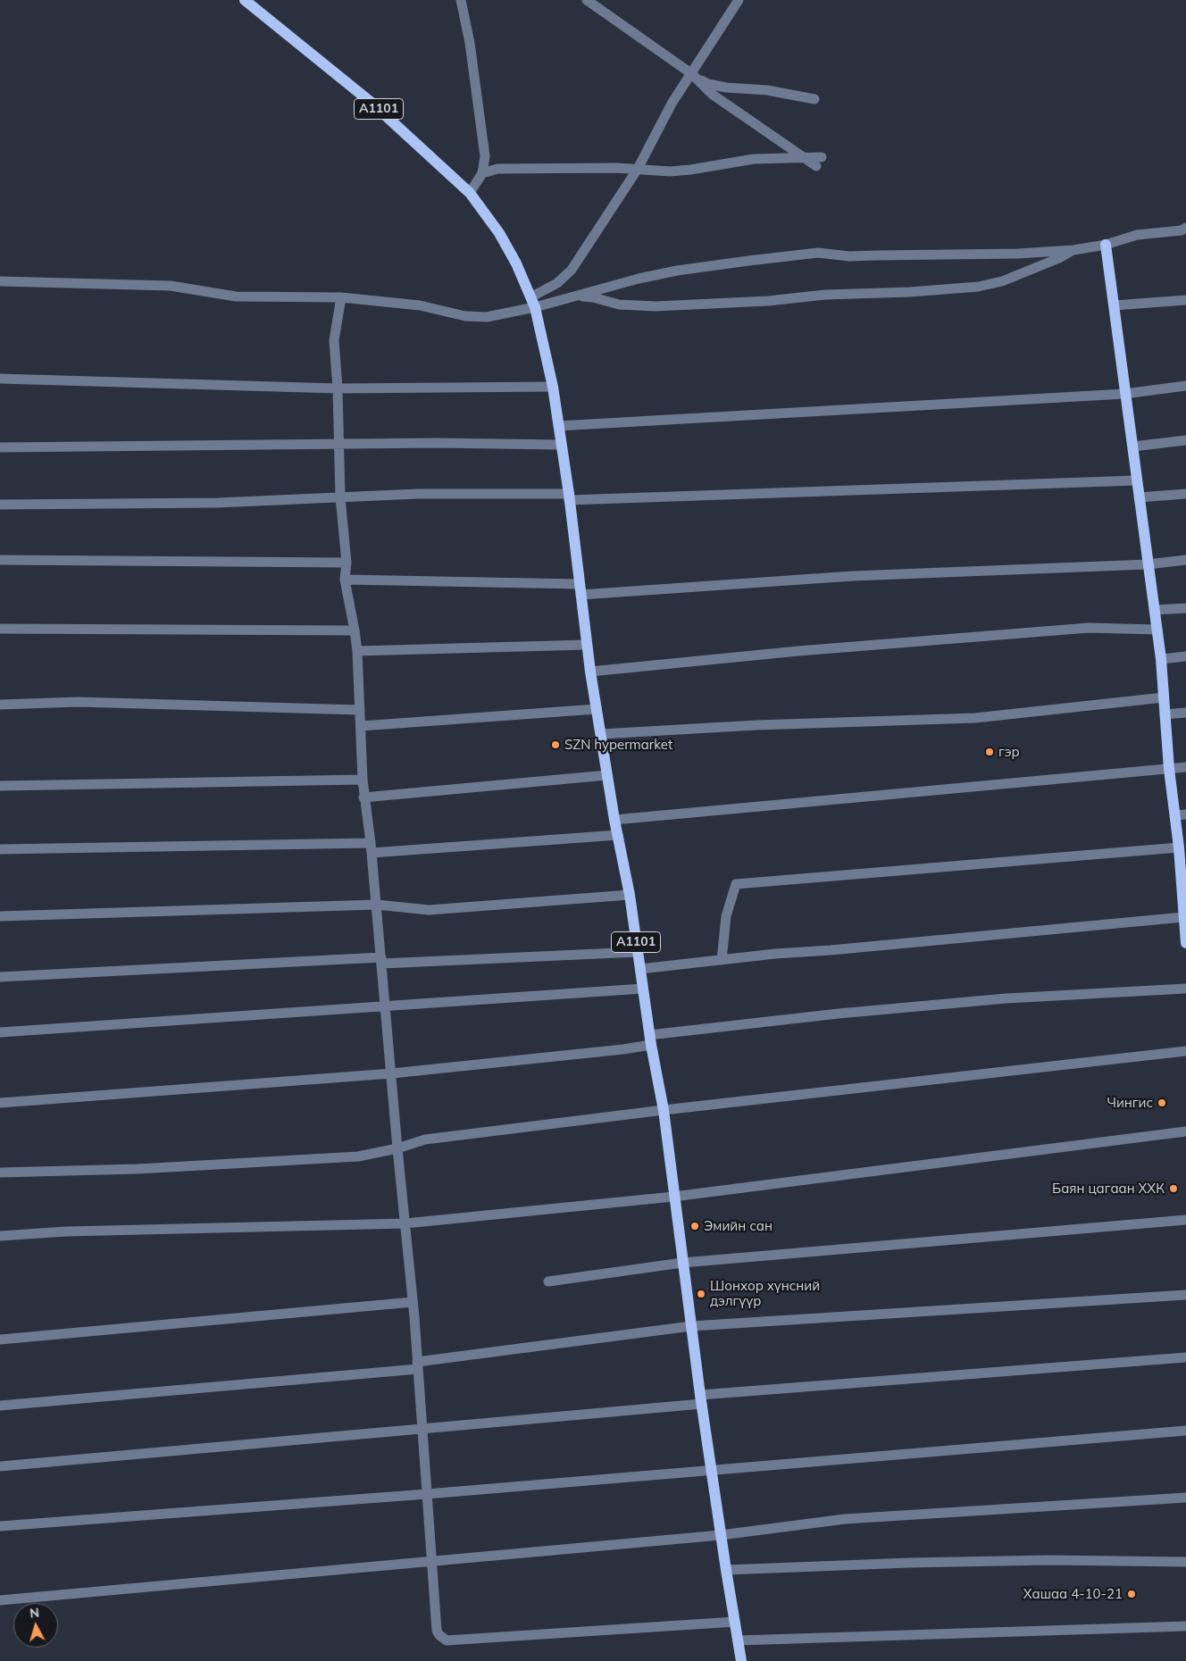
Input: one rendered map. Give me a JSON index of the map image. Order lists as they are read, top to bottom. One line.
{"streets":{"main road":["A1101"]},"places":["SZN hypermarket","гэр","Чингис","Баян цагаан ХХК","Эмийн сан","Шонхор хүнсний дэлгүүр","Хашаа 4-10-21"],"north":"top"}
